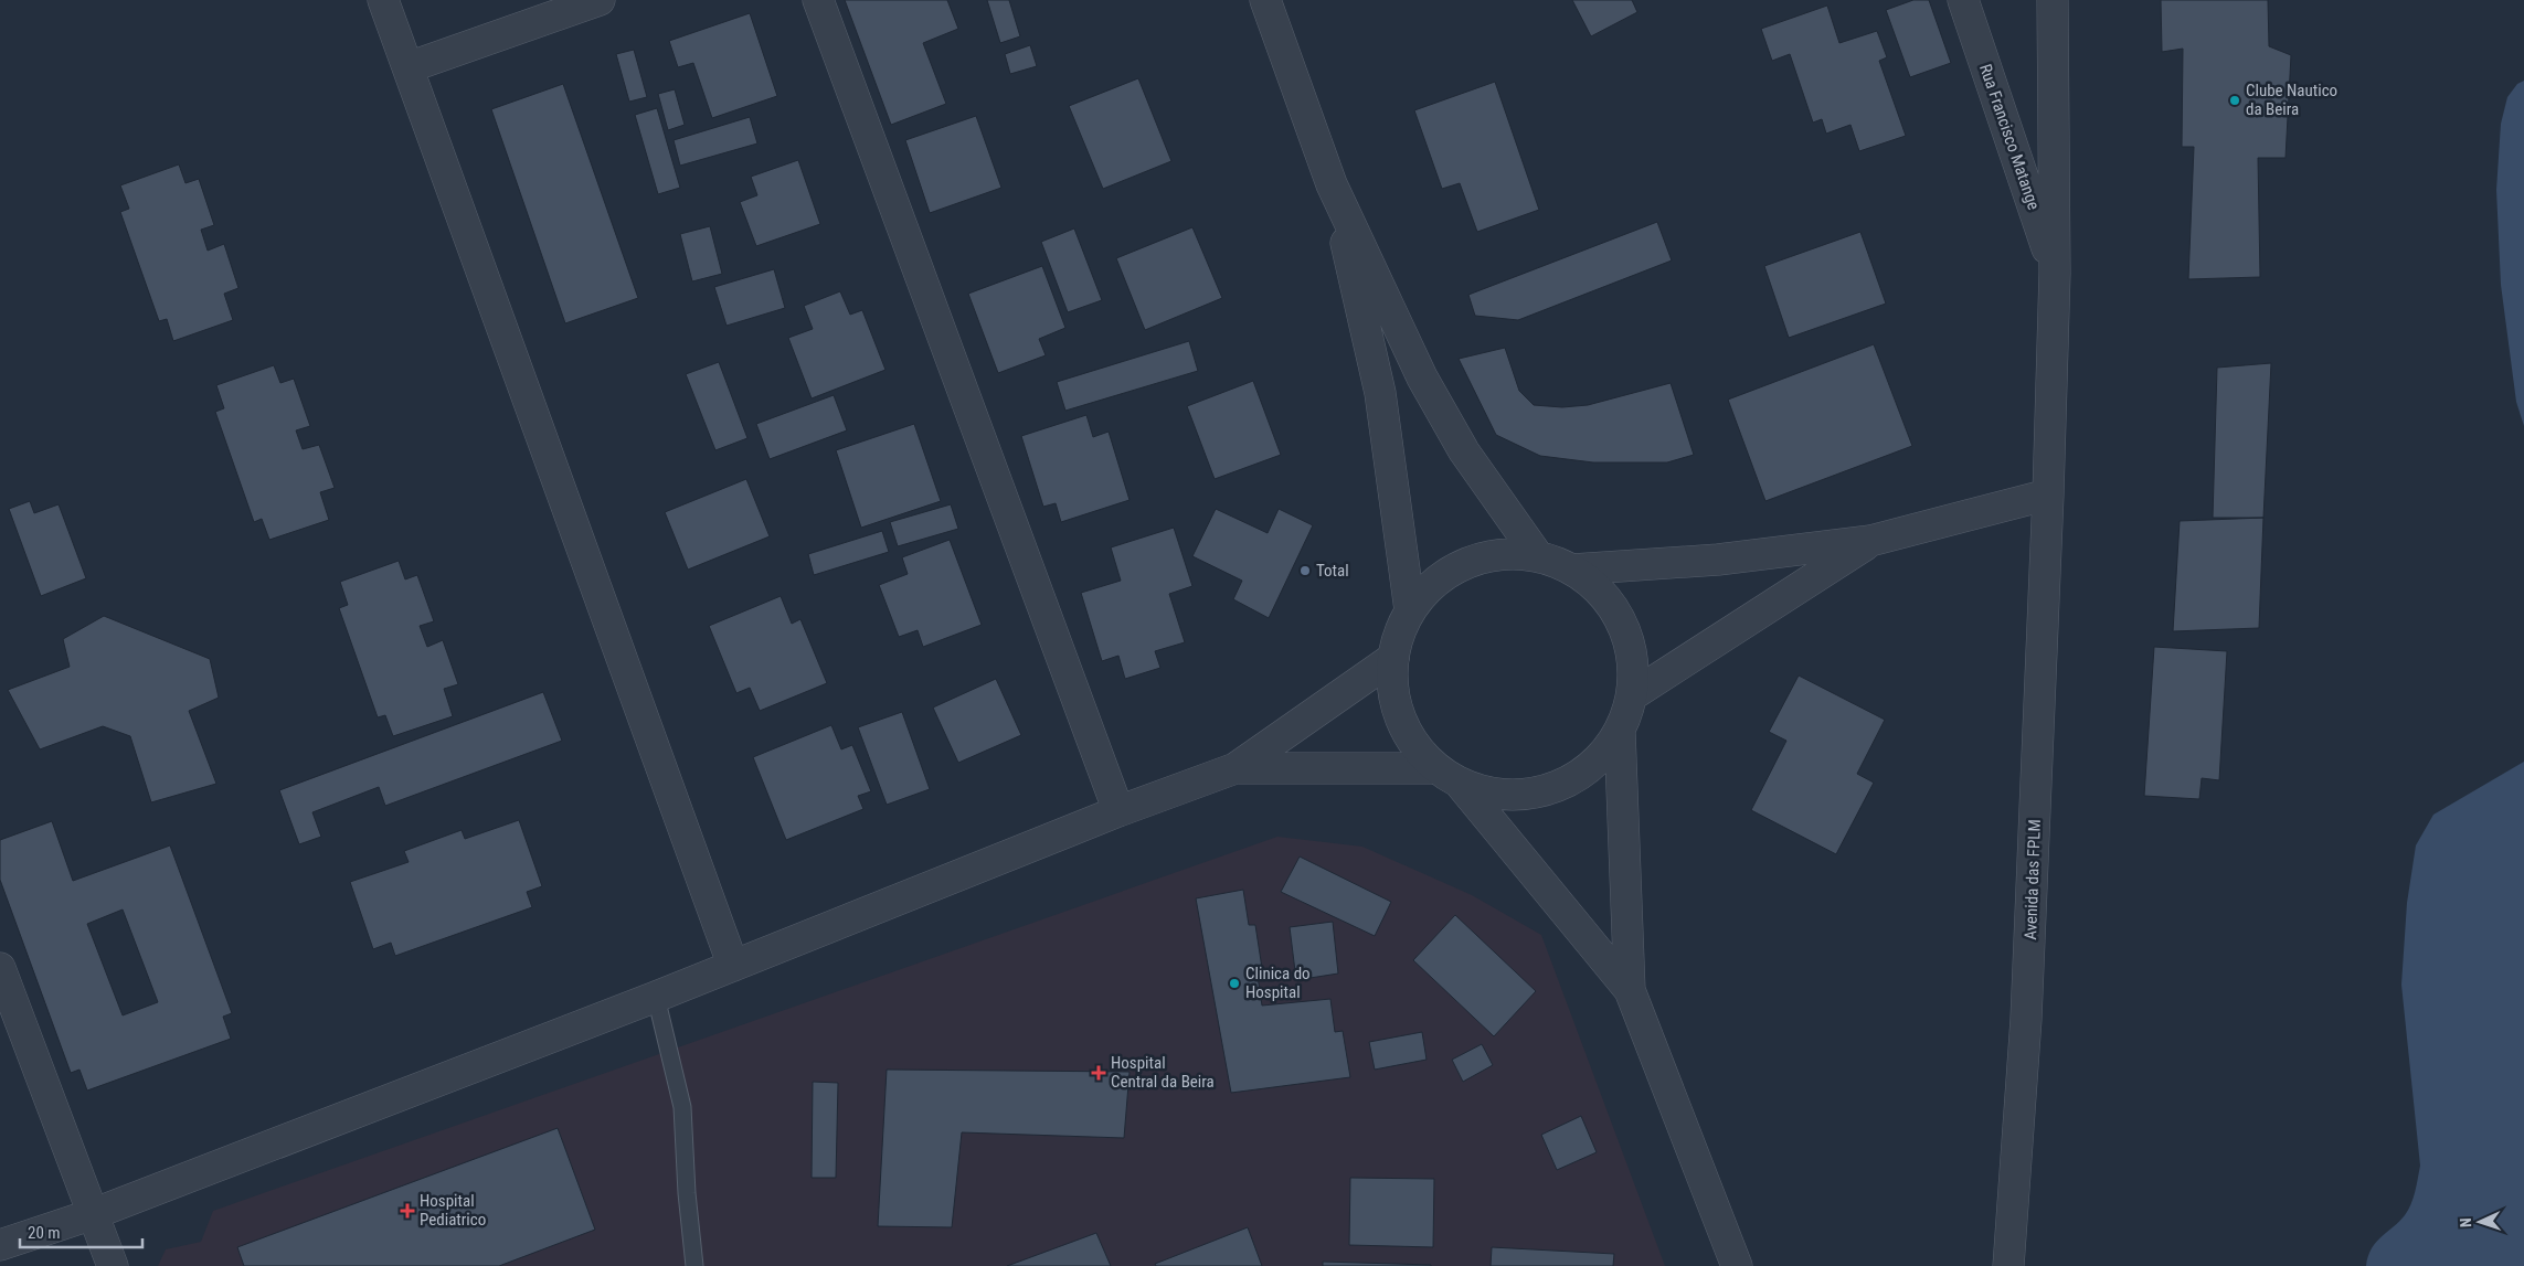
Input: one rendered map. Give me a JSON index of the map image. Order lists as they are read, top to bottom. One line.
{"streets":{"street":["Rua Francisco Matange","Avenida das FPLM"]},"crossings":[["Rua Francisco Matange","Avenida das FPLM"]],"places":{"other":["Clube Nautico da Beira","Total","Clinica do Hospital"],"health":["Hospital Central da Beira","Hospital Pediatrico"]},"scale_bar":"20 m","north":"left"}
